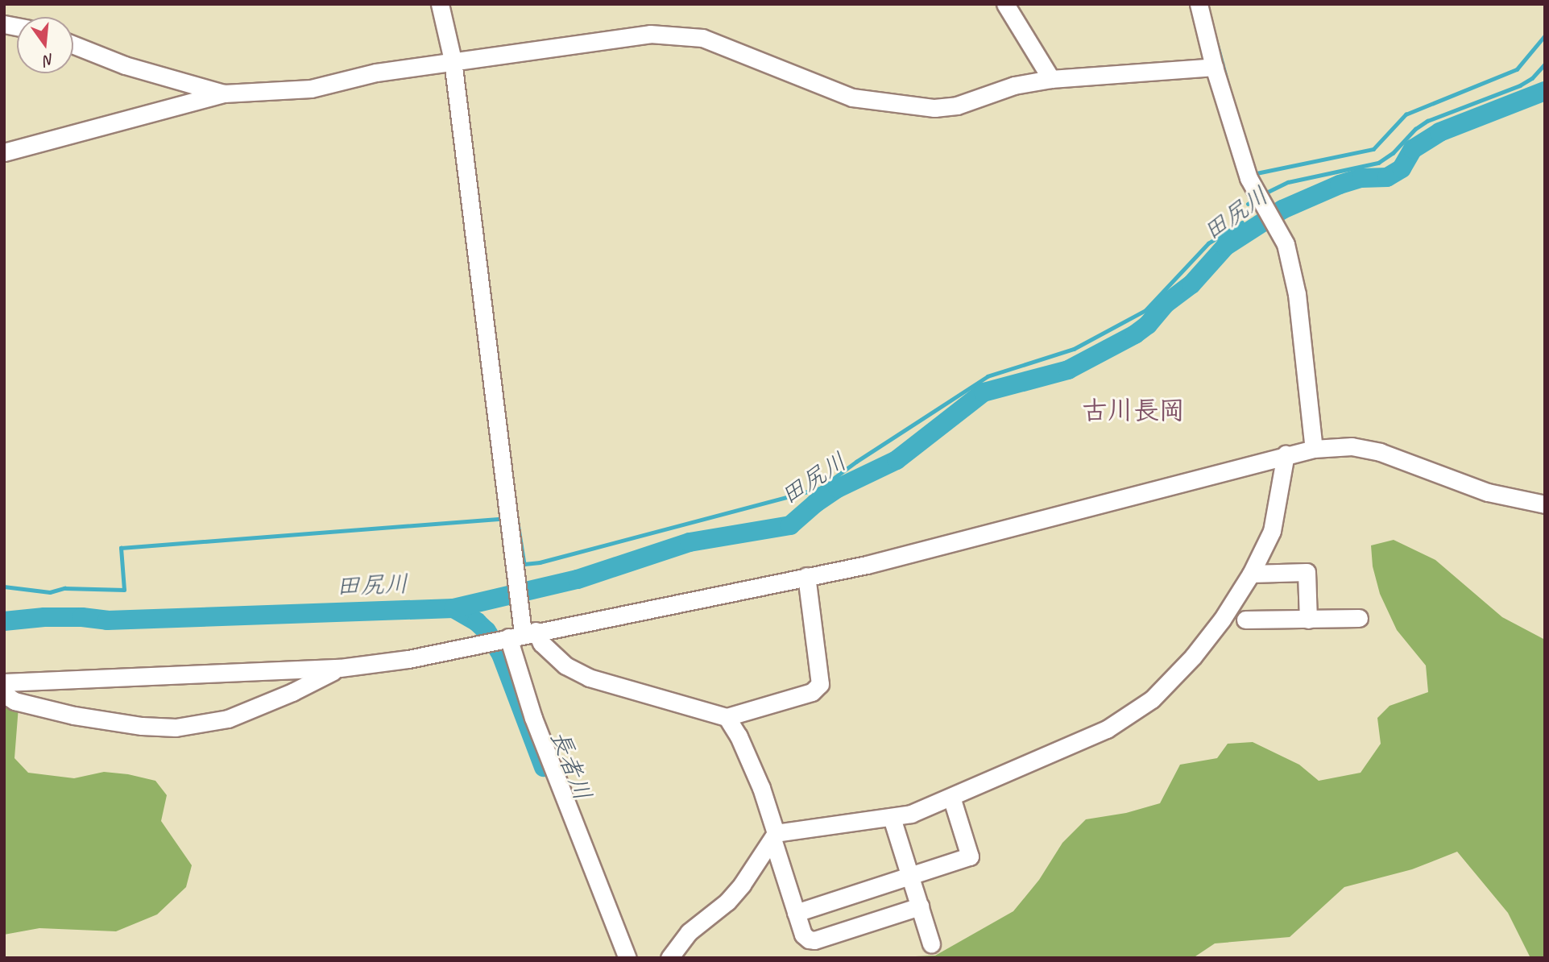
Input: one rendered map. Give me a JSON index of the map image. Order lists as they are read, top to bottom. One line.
{"districts":["古川長岡"],"water":["田尻川","長者川"],"north":"bottom"}
